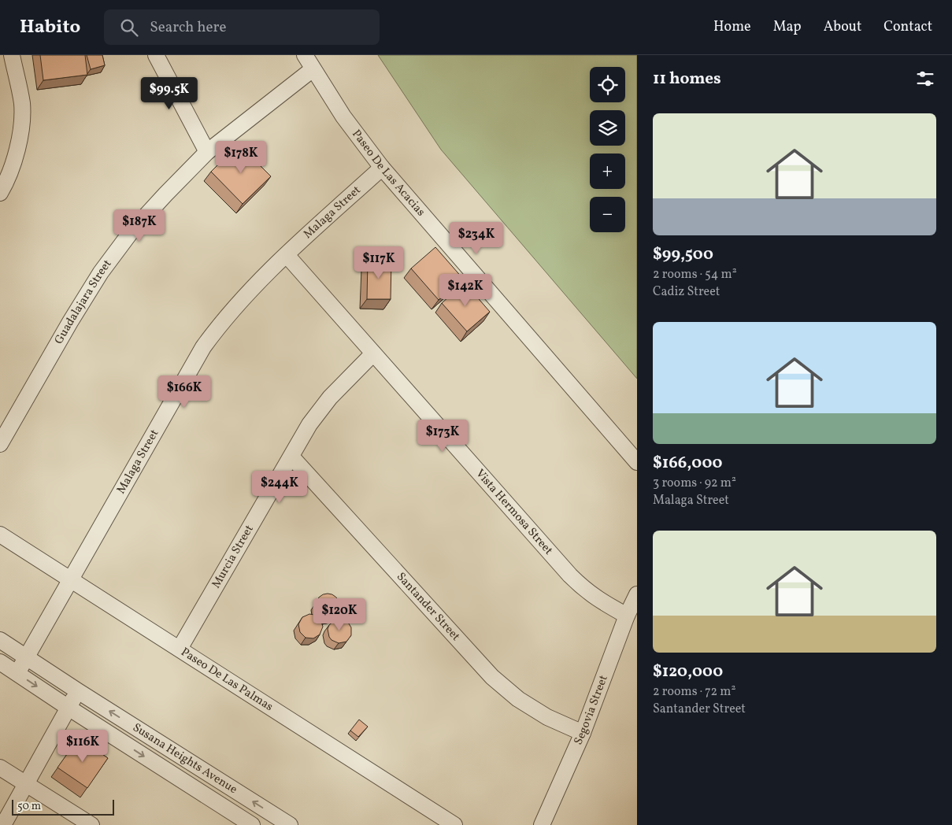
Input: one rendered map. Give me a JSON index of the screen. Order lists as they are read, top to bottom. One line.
{"streets":{"street":["Paseo De Las Acacias","Malaga Street","Guadalajara Street","Vista Hermosa Street","Murcia Street","Santander Street","Paseo De Las Palmas","Segovia Street","Susana Heights Avenue"]},"crossings":[["Paseo De Las Acacias","Malaga Street"],["Paseo De Las Acacias","Guadalajara Street"],["Malaga Street","Vista Hermosa Street"],["Malaga Street","Paseo De Las Palmas"],["Malaga Street","Susana Heights Avenue"],["Vista Hermosa Street","Murcia Street"],["Vista Hermosa Street","Segovia Street"],["Murcia Street","Santander Street"],["Murcia Street","Paseo De Las Palmas"],["Santander Street","Segovia Street"]],"scale_bar":"50 m","page":{"header":"Habito","search":"Search here","nav":["Home","Map","About","Contact"],"heading":"11 homes","map_buttons":["+","−"],"price":["$99.5K","$178K","$187K","$234K","$117K","$142K","$166K","$173K","$244K","$120K","$116K"],"list":[{"name":"$99,500","note":"2 rooms · 54 m² · Cadiz Street"},{"name":"$166,000","note":"3 rooms · 92 m² · Malaga Street"},{"name":"$120,000","note":"2 rooms · 72 m² · Santander Street"}],"scale":"50 m"}}
